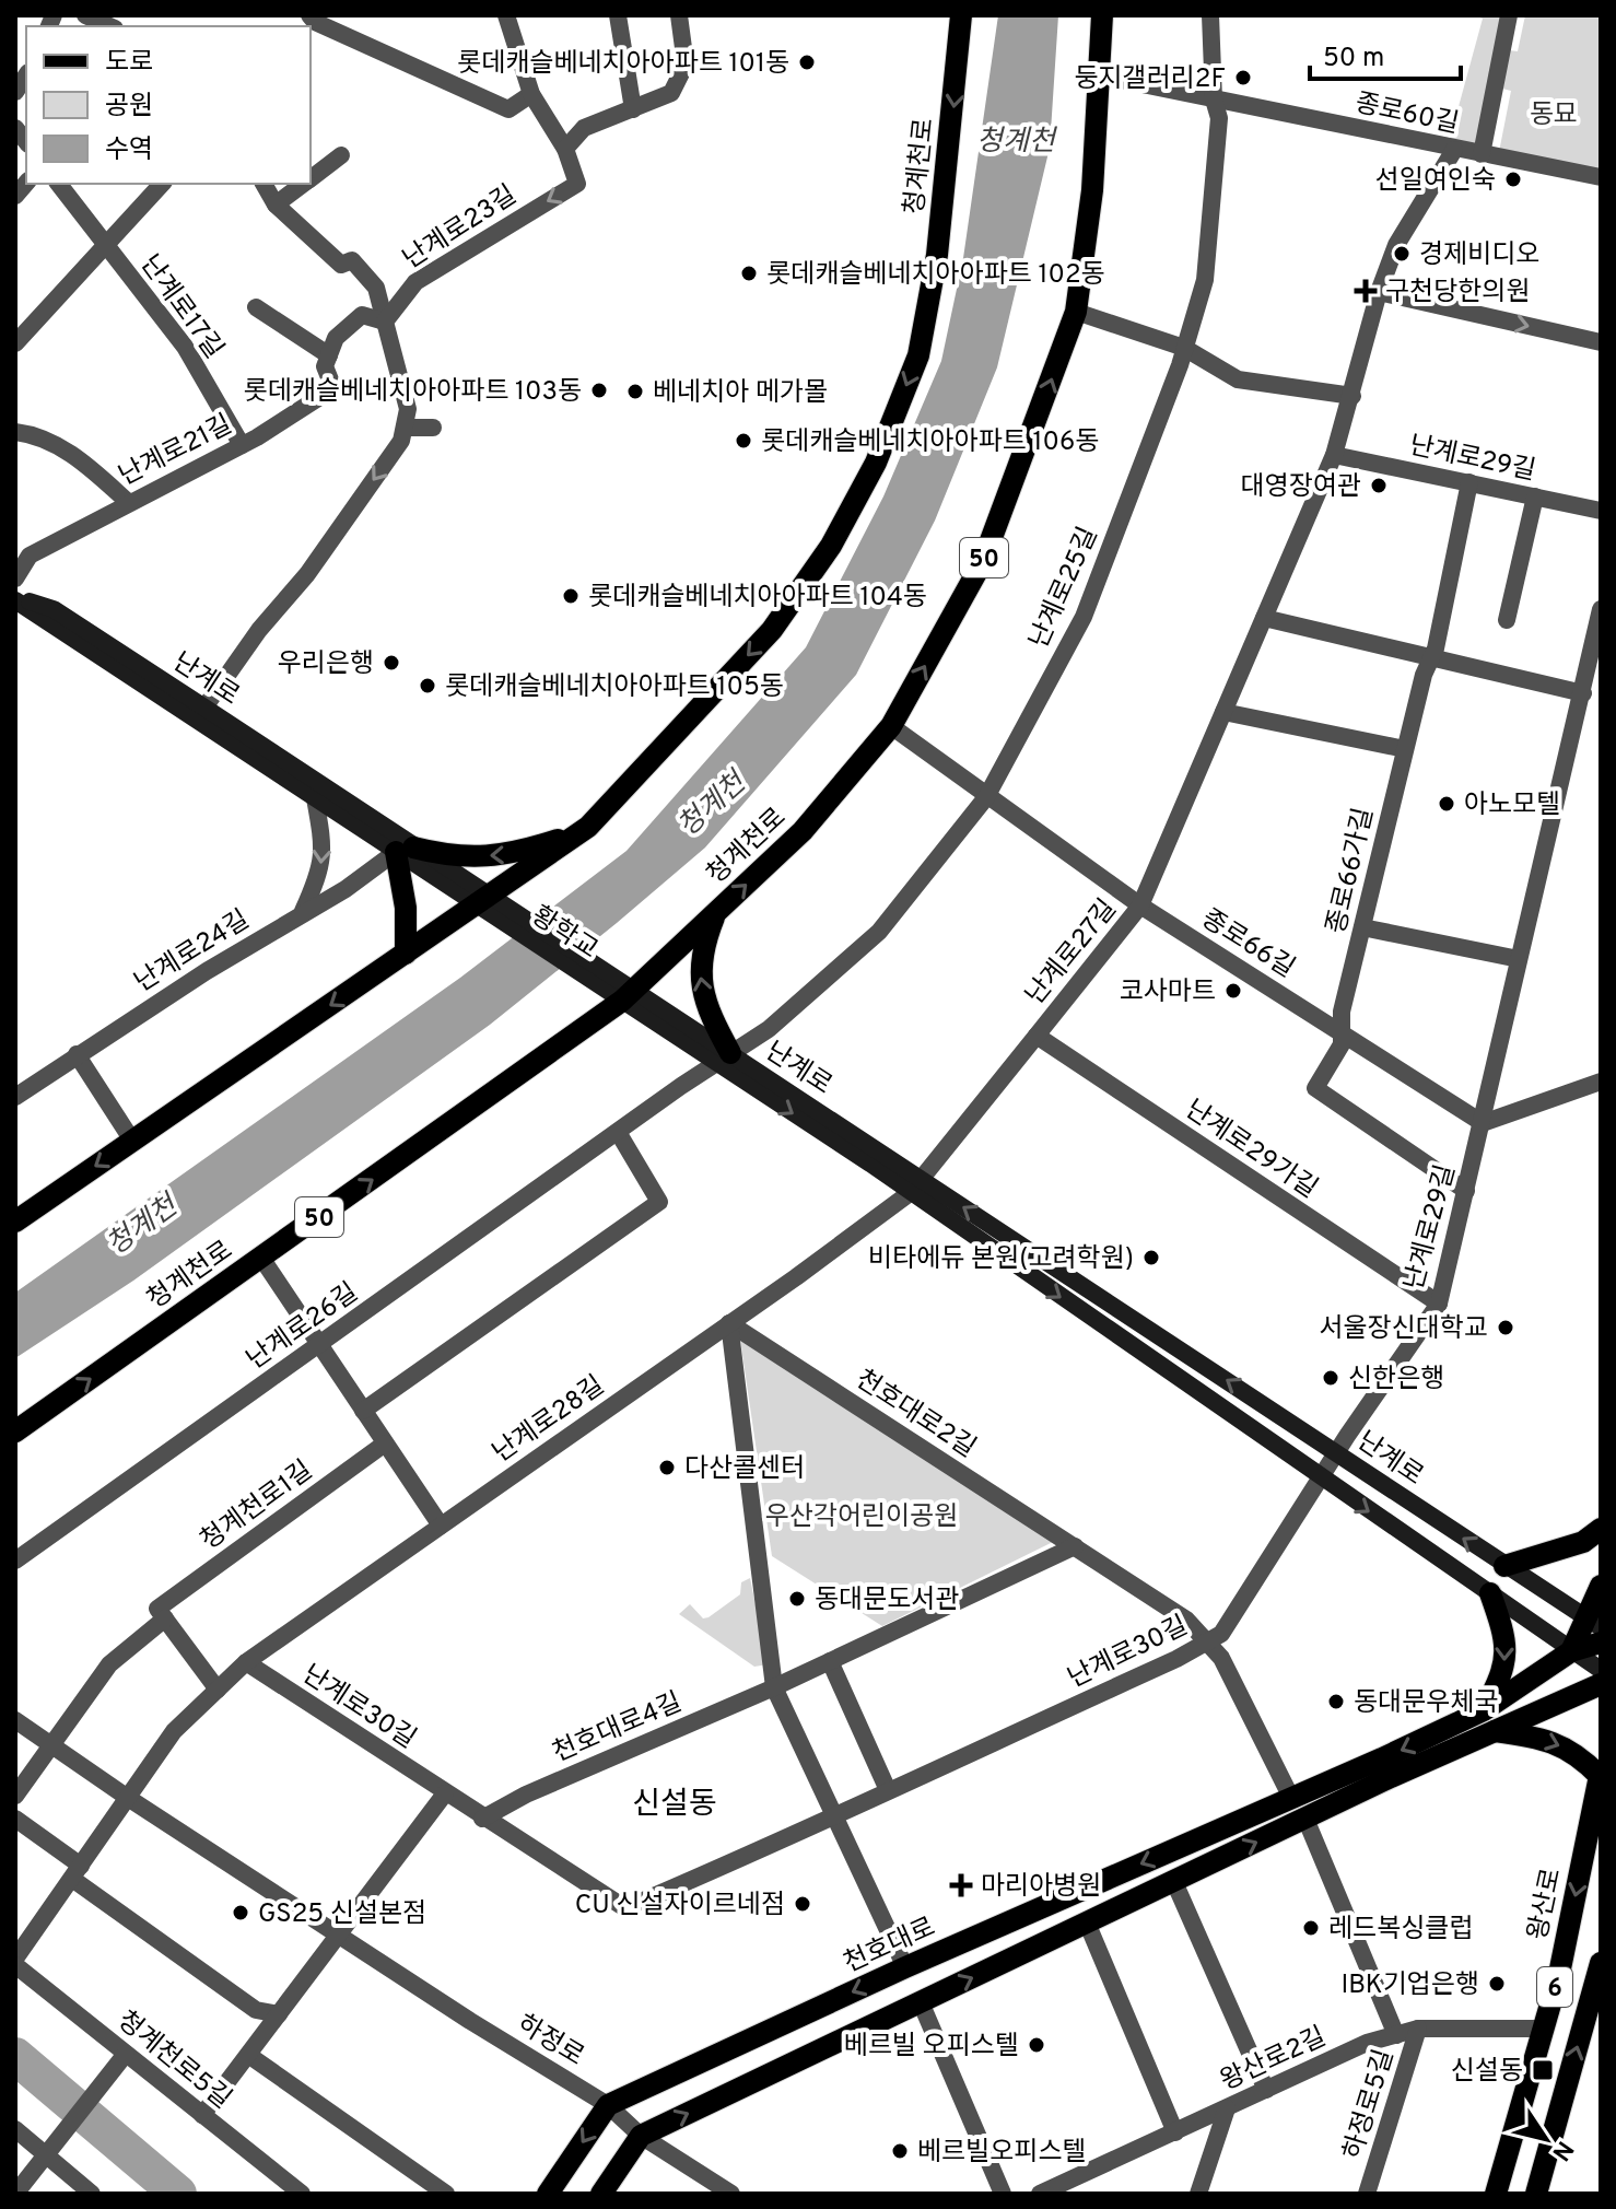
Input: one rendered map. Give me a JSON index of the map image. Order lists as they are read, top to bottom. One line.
{"streets":{"main road":["청계천로","50","난계로","황학교","왕산로","천호대로","6"],"street":["종로60길","난계로23길","난계로17길","난계로21길","난계로29길","난계로25길","종로66가길","종로66길","난계로24길","난계로27길","난계로29가길","난계로26길","천호대로2길","난계로28길","청계천로1길","난계로30길","천호대로4길","하정로","왕산로2길","청계천로5길","하정로5길"]},"crossings":[["종로60길","청계천로"],["종로60길","난계로25길"],["종로60길","난계로27길"],["청계천로","난계로"],["청계천로","황학교"],["청계천로","종로66길"],["난계로17길","난계로21길"],["난계로29길","난계로"],["난계로29길","종로66가길"],["난계로29길","종로66길"],["난계로29길","난계로27길"],["난계로29길","난계로29가길"],["난계로29길","난계로30길"],["난계로25길","난계로"],["난계로25길","종로66길"],["난계로25길","난계로26길"],["난계로","황학교"],["난계로","난계로24길"],["난계로","난계로27길"],["난계로","난계로26길"],["난계로","난계로28길"],["난계로","난계로30길"],["종로66가길","종로66길"],["종로66길","난계로27길"],["난계로27길","난계로29가길"],["난계로27길","난계로28길"],["천호대로2길","난계로28길"],["천호대로2길","난계로30길"],["천호대로2길","천호대로"],["난계로28길","난계로30길"],["난계로28길","하정로"],["난계로28길","청계천로5길"],["난계로30길","천호대로4길"],["왕산로","왕산로2길"],["천호대로","하정로"],["왕산로2길","하정로5길"]],"one_way":["난계로23길"],"districts":["신설동"],"water":["청계천"],"parks":["동묘","우산각어린이공원"],"places":{"other":["롯데캐슬베네치아아파트 101동","둥지갤러리2F","선일여인숙","경제비디오","롯데캐슬베네치아아파트 102동","롯데캐슬베네치아아파트 103동","베네치아 메가몰","롯데캐슬베네치아아파트 106동","대영장여관","롯데캐슬베네치아아파트 104동","우리은행","롯데캐슬베네치아아파트 105동","아노모텔","코사마트","비타에듀 본원(고려학원)","서울장신대학교","신한은행","다산콜센터","동대문도서관","동대문우체국","CU 신설자이르네점","GS25 신설본점","레드복싱클럽","IBK기업은행","베르빌 오피스텔","베르빌오피스텔"],"health":["구천당한의원","마리아병원"],"transit":["신설동"]},"legend":["도로","공원","수역"],"scale_bar":"50 m","north":"bottom right"}
